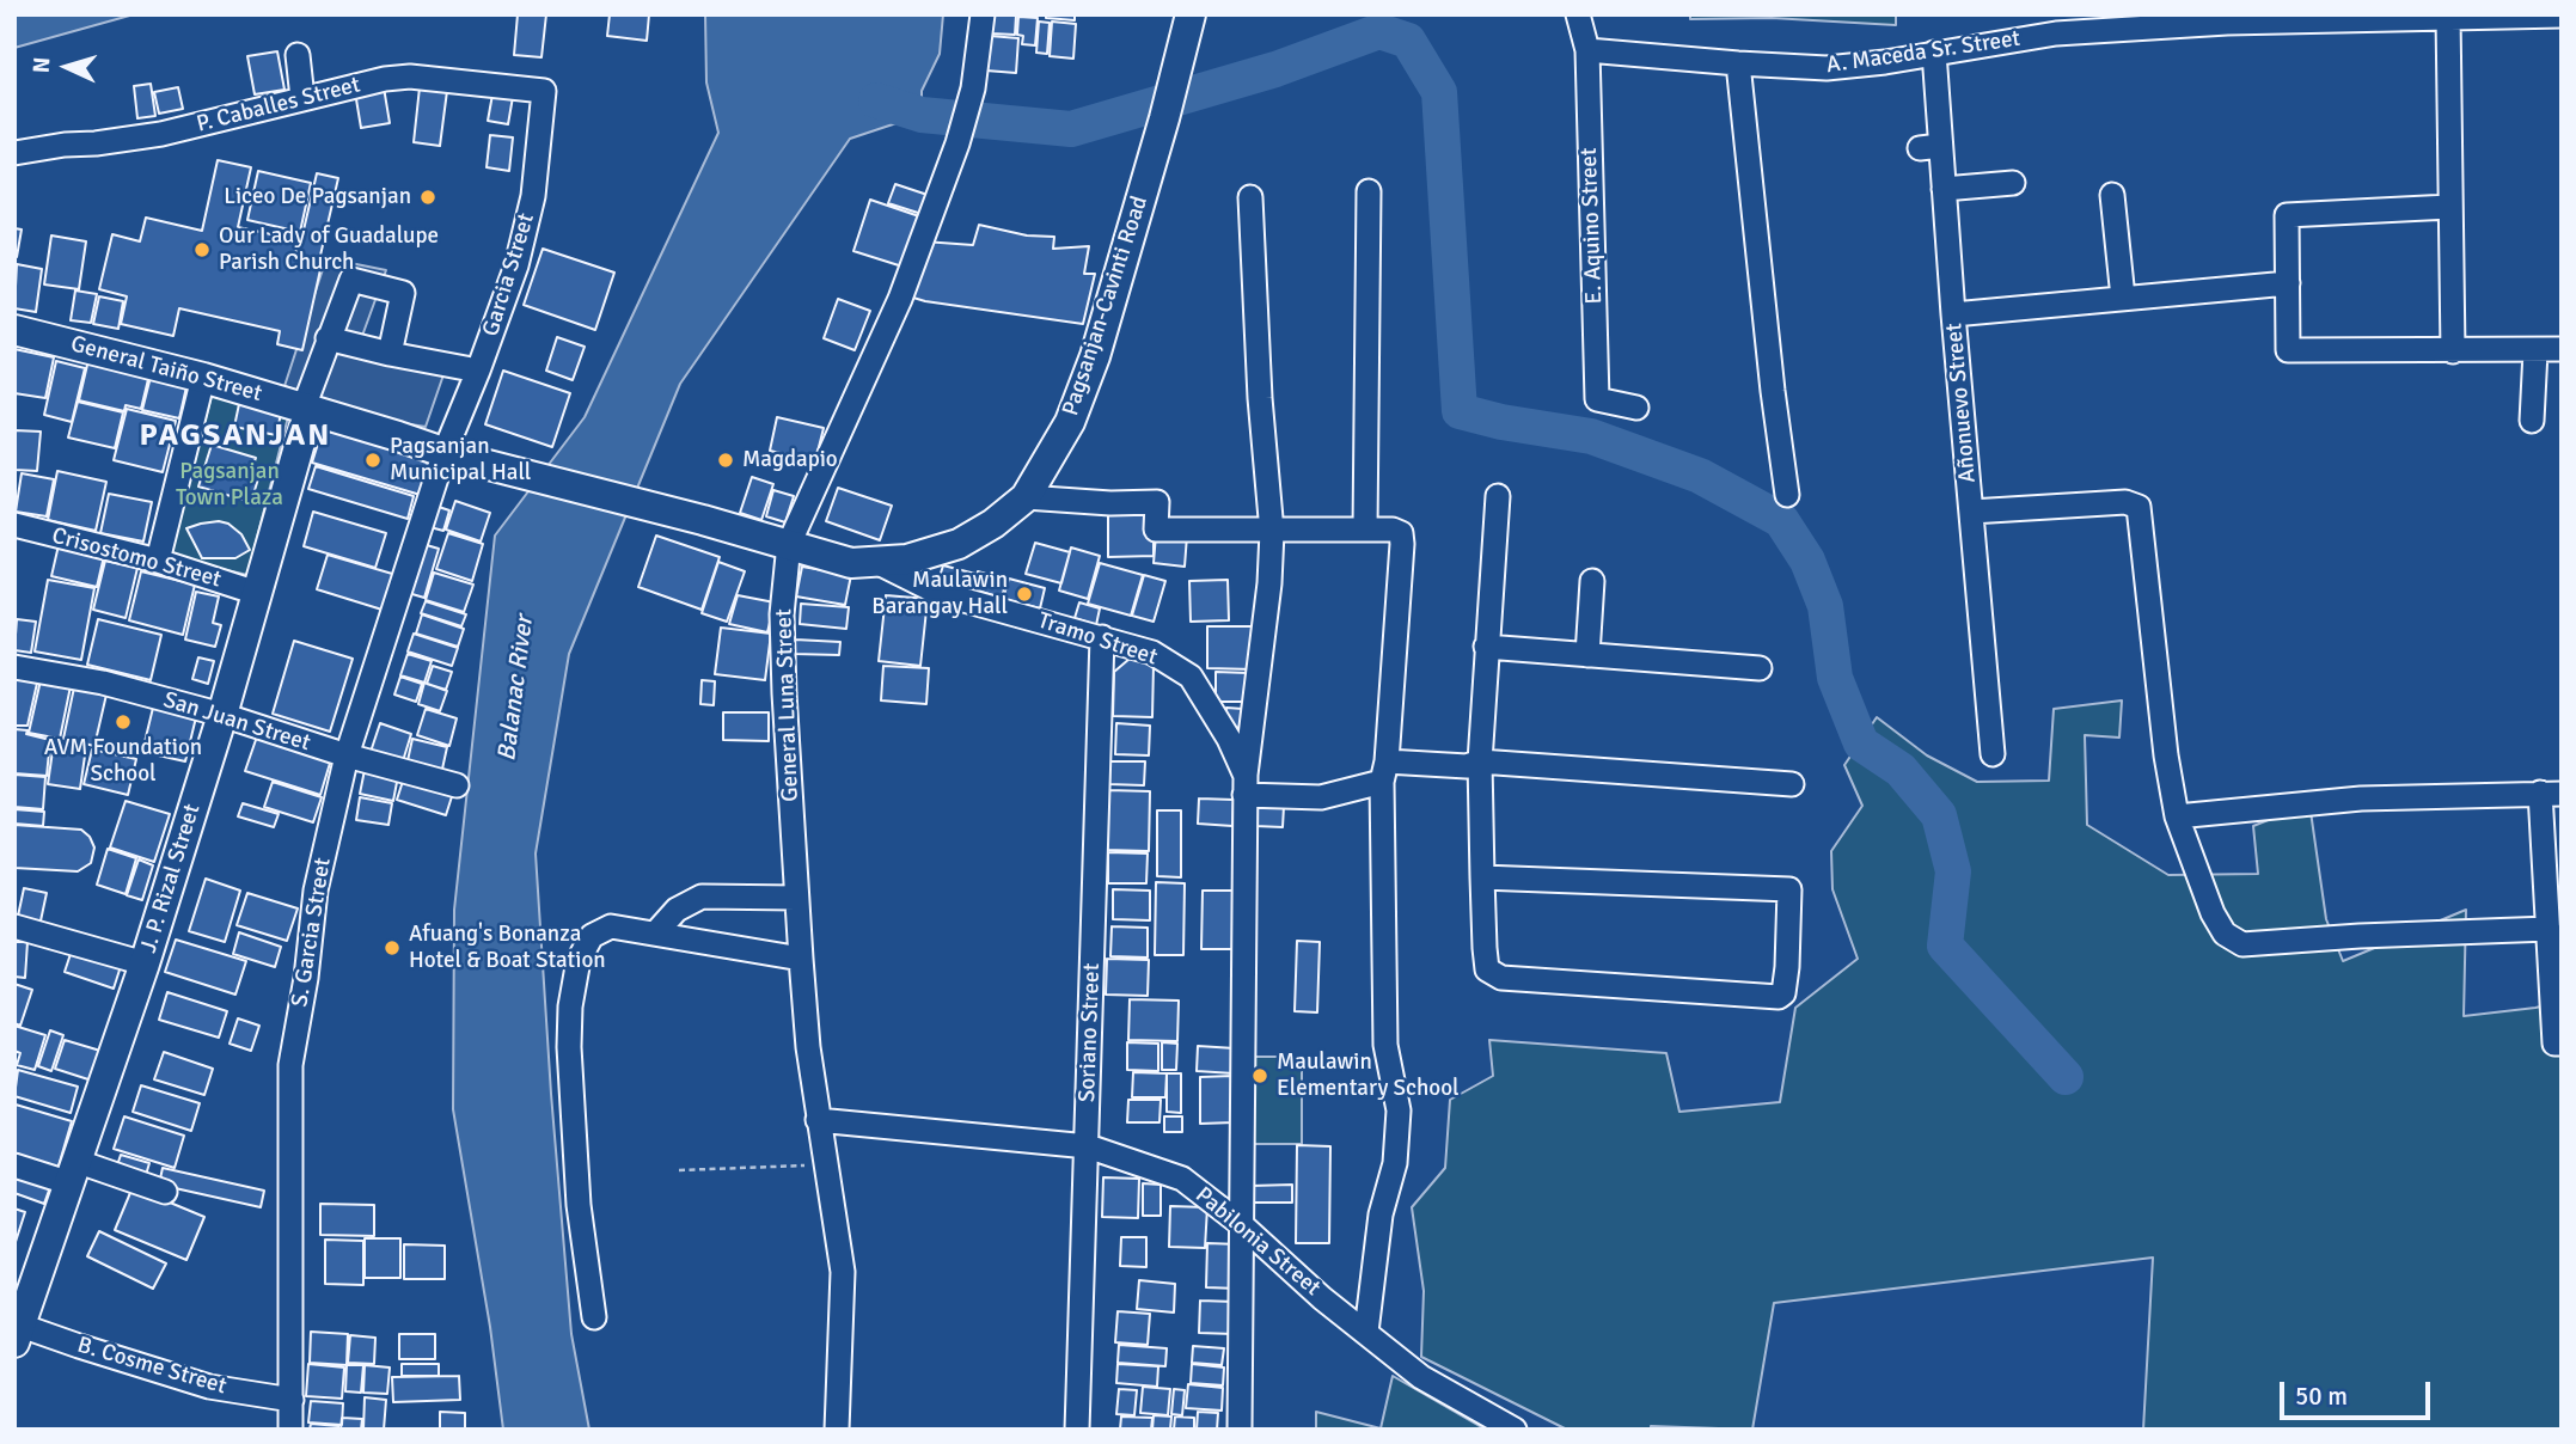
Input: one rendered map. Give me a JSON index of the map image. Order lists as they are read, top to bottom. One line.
{"streets":{"main road":["Pagsanjan-Cavinti Road","General Taiño Street","J. P. Rizal Street"],"street":["A. Maceda Sr. Street","P. Caballes Street","E. Aquino Street","Garcia Street","Añonuevo Street","Crisostomo Street","Tramo Street","General Luna Street","San Juan Street","S. Garcia Street","Soriano Street","Pabilonia Street","B. Cosme Street"]},"crossings":[["A. Maceda Sr. Street","E. Aquino Street"],["A. Maceda Sr. Street","Añonuevo Street"],["P. Caballes Street","Garcia Street"],["Garcia Street","General Taiño Street"],["Garcia Street","S. Garcia Street"],["Pagsanjan-Cavinti Road","General Taiño Street"],["Pagsanjan-Cavinti Road","Tramo Street"],["Pagsanjan-Cavinti Road","General Luna Street"],["General Taiño Street","J. P. Rizal Street"],["General Taiño Street","S. Garcia Street"],["Crisostomo Street","J. P. Rizal Street"],["Tramo Street","Soriano Street"],["General Luna Street","Pabilonia Street"],["San Juan Street","J. P. Rizal Street"],["San Juan Street","S. Garcia Street"],["J. P. Rizal Street","B. Cosme Street"],["S. Garcia Street","B. Cosme Street"],["Soriano Street","Pabilonia Street"]],"districts":["PAGSANJAN"],"water":["Balanac River"],"parks":["Pagsanjan Town Plaza"],"places":["Liceo De Pagsanjan","Our Lady of Guadalupe Parish Church","Pagsanjan Municipal Hall","Magdapio","Maulawin Barangay Hall","AVM Foundation School","Afuang's Bonanza Hotel & Boat Station","Maulawin Elementary School"],"scale_bar":"50 m","north":"left"}
